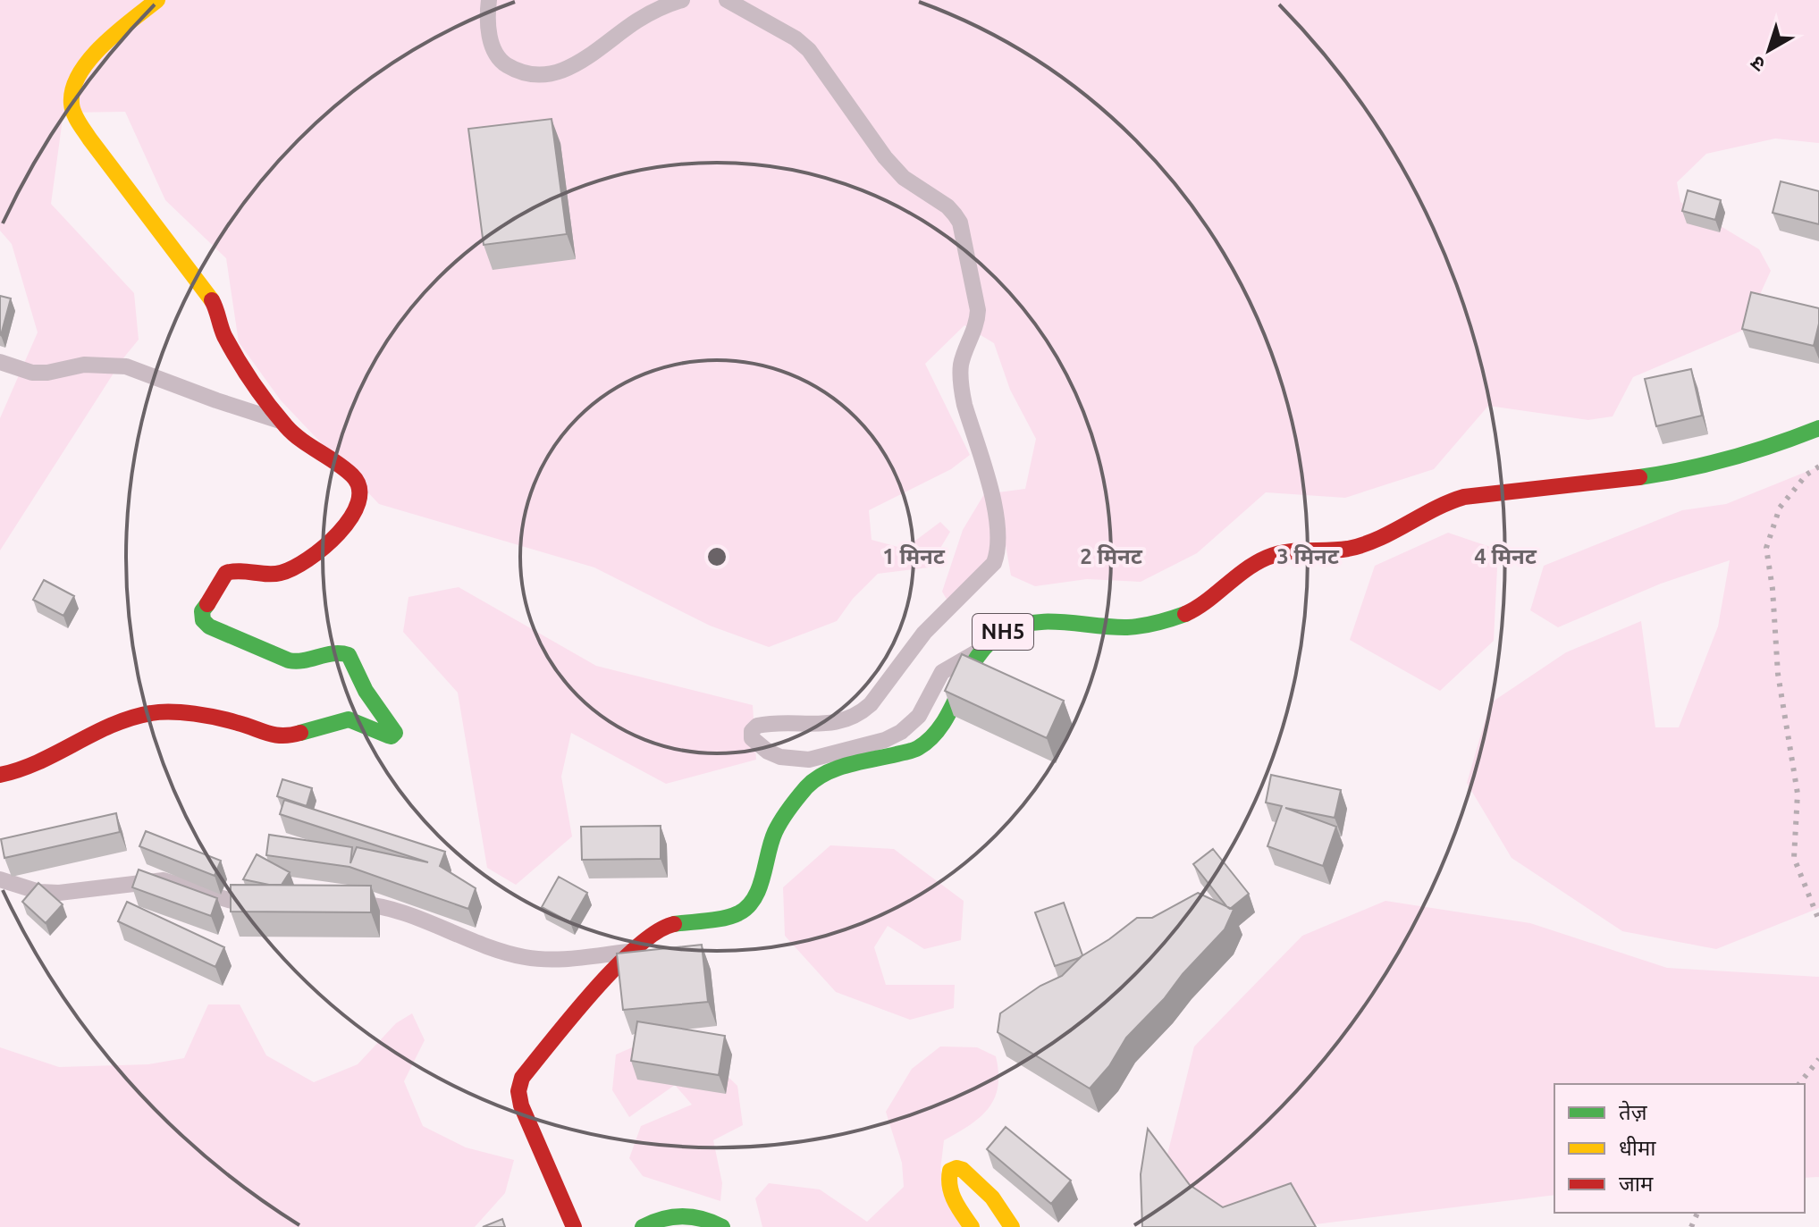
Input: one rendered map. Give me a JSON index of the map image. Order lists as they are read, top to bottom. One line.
{"streets":{"main road":["NH5"]},"legend":["तेज़","धीमा","जाम"],"north":"bottom left","rings":["1 मिनट","2 मिनट","3 मिनट","4 मिनट"]}
